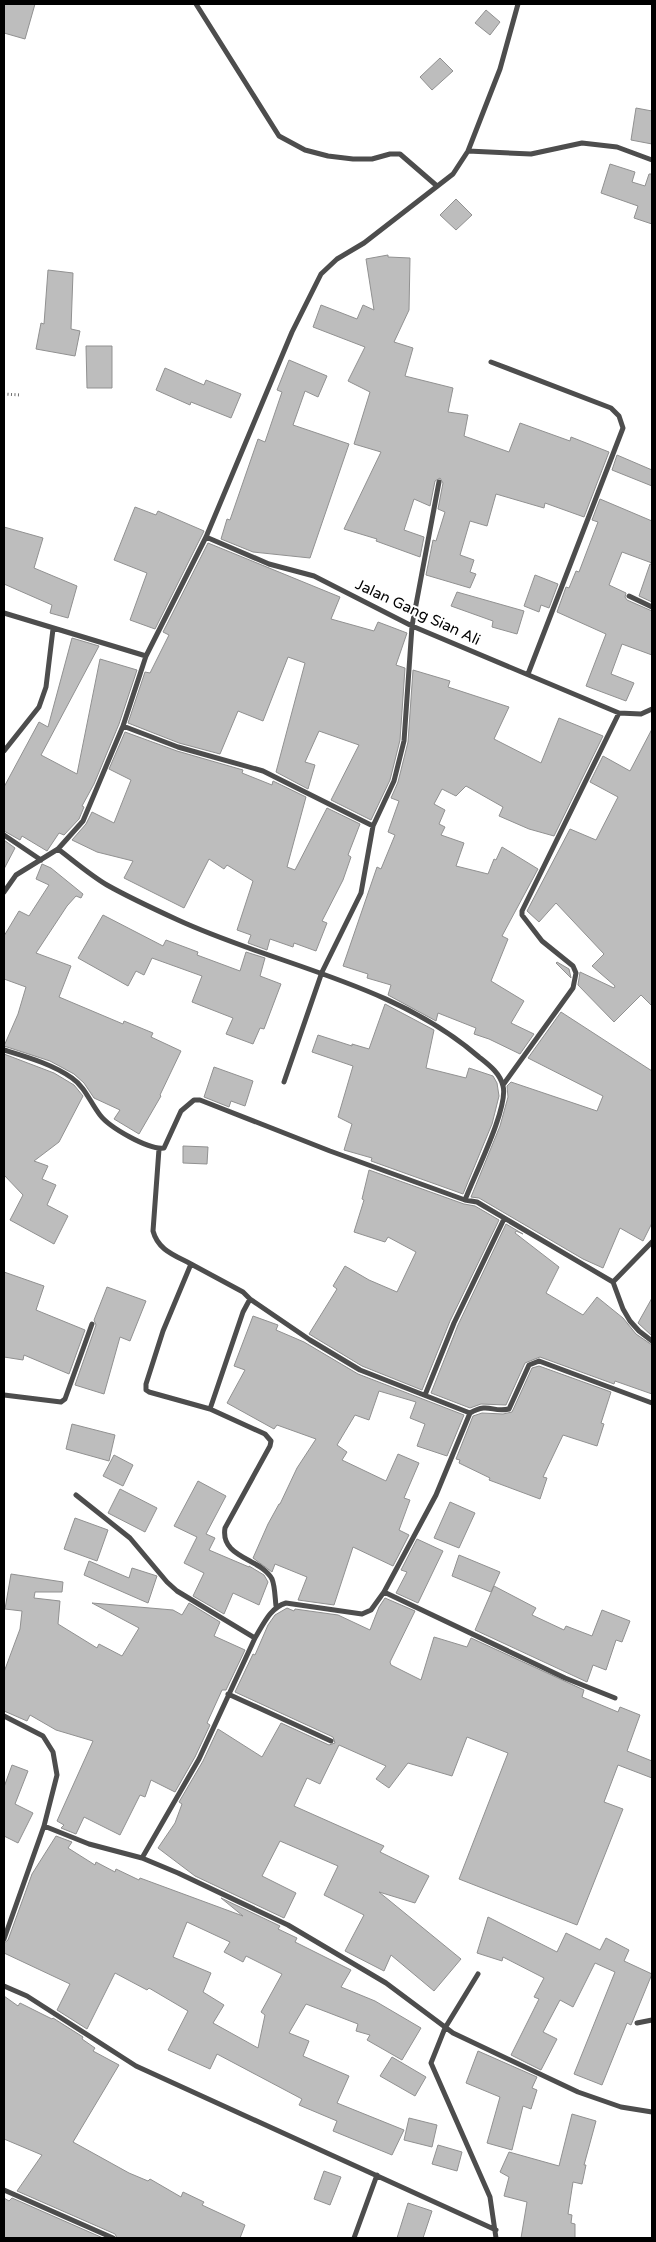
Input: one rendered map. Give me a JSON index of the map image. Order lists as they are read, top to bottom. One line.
{"streets":{"street":["Jalan Gang Sian Ali"]}}
